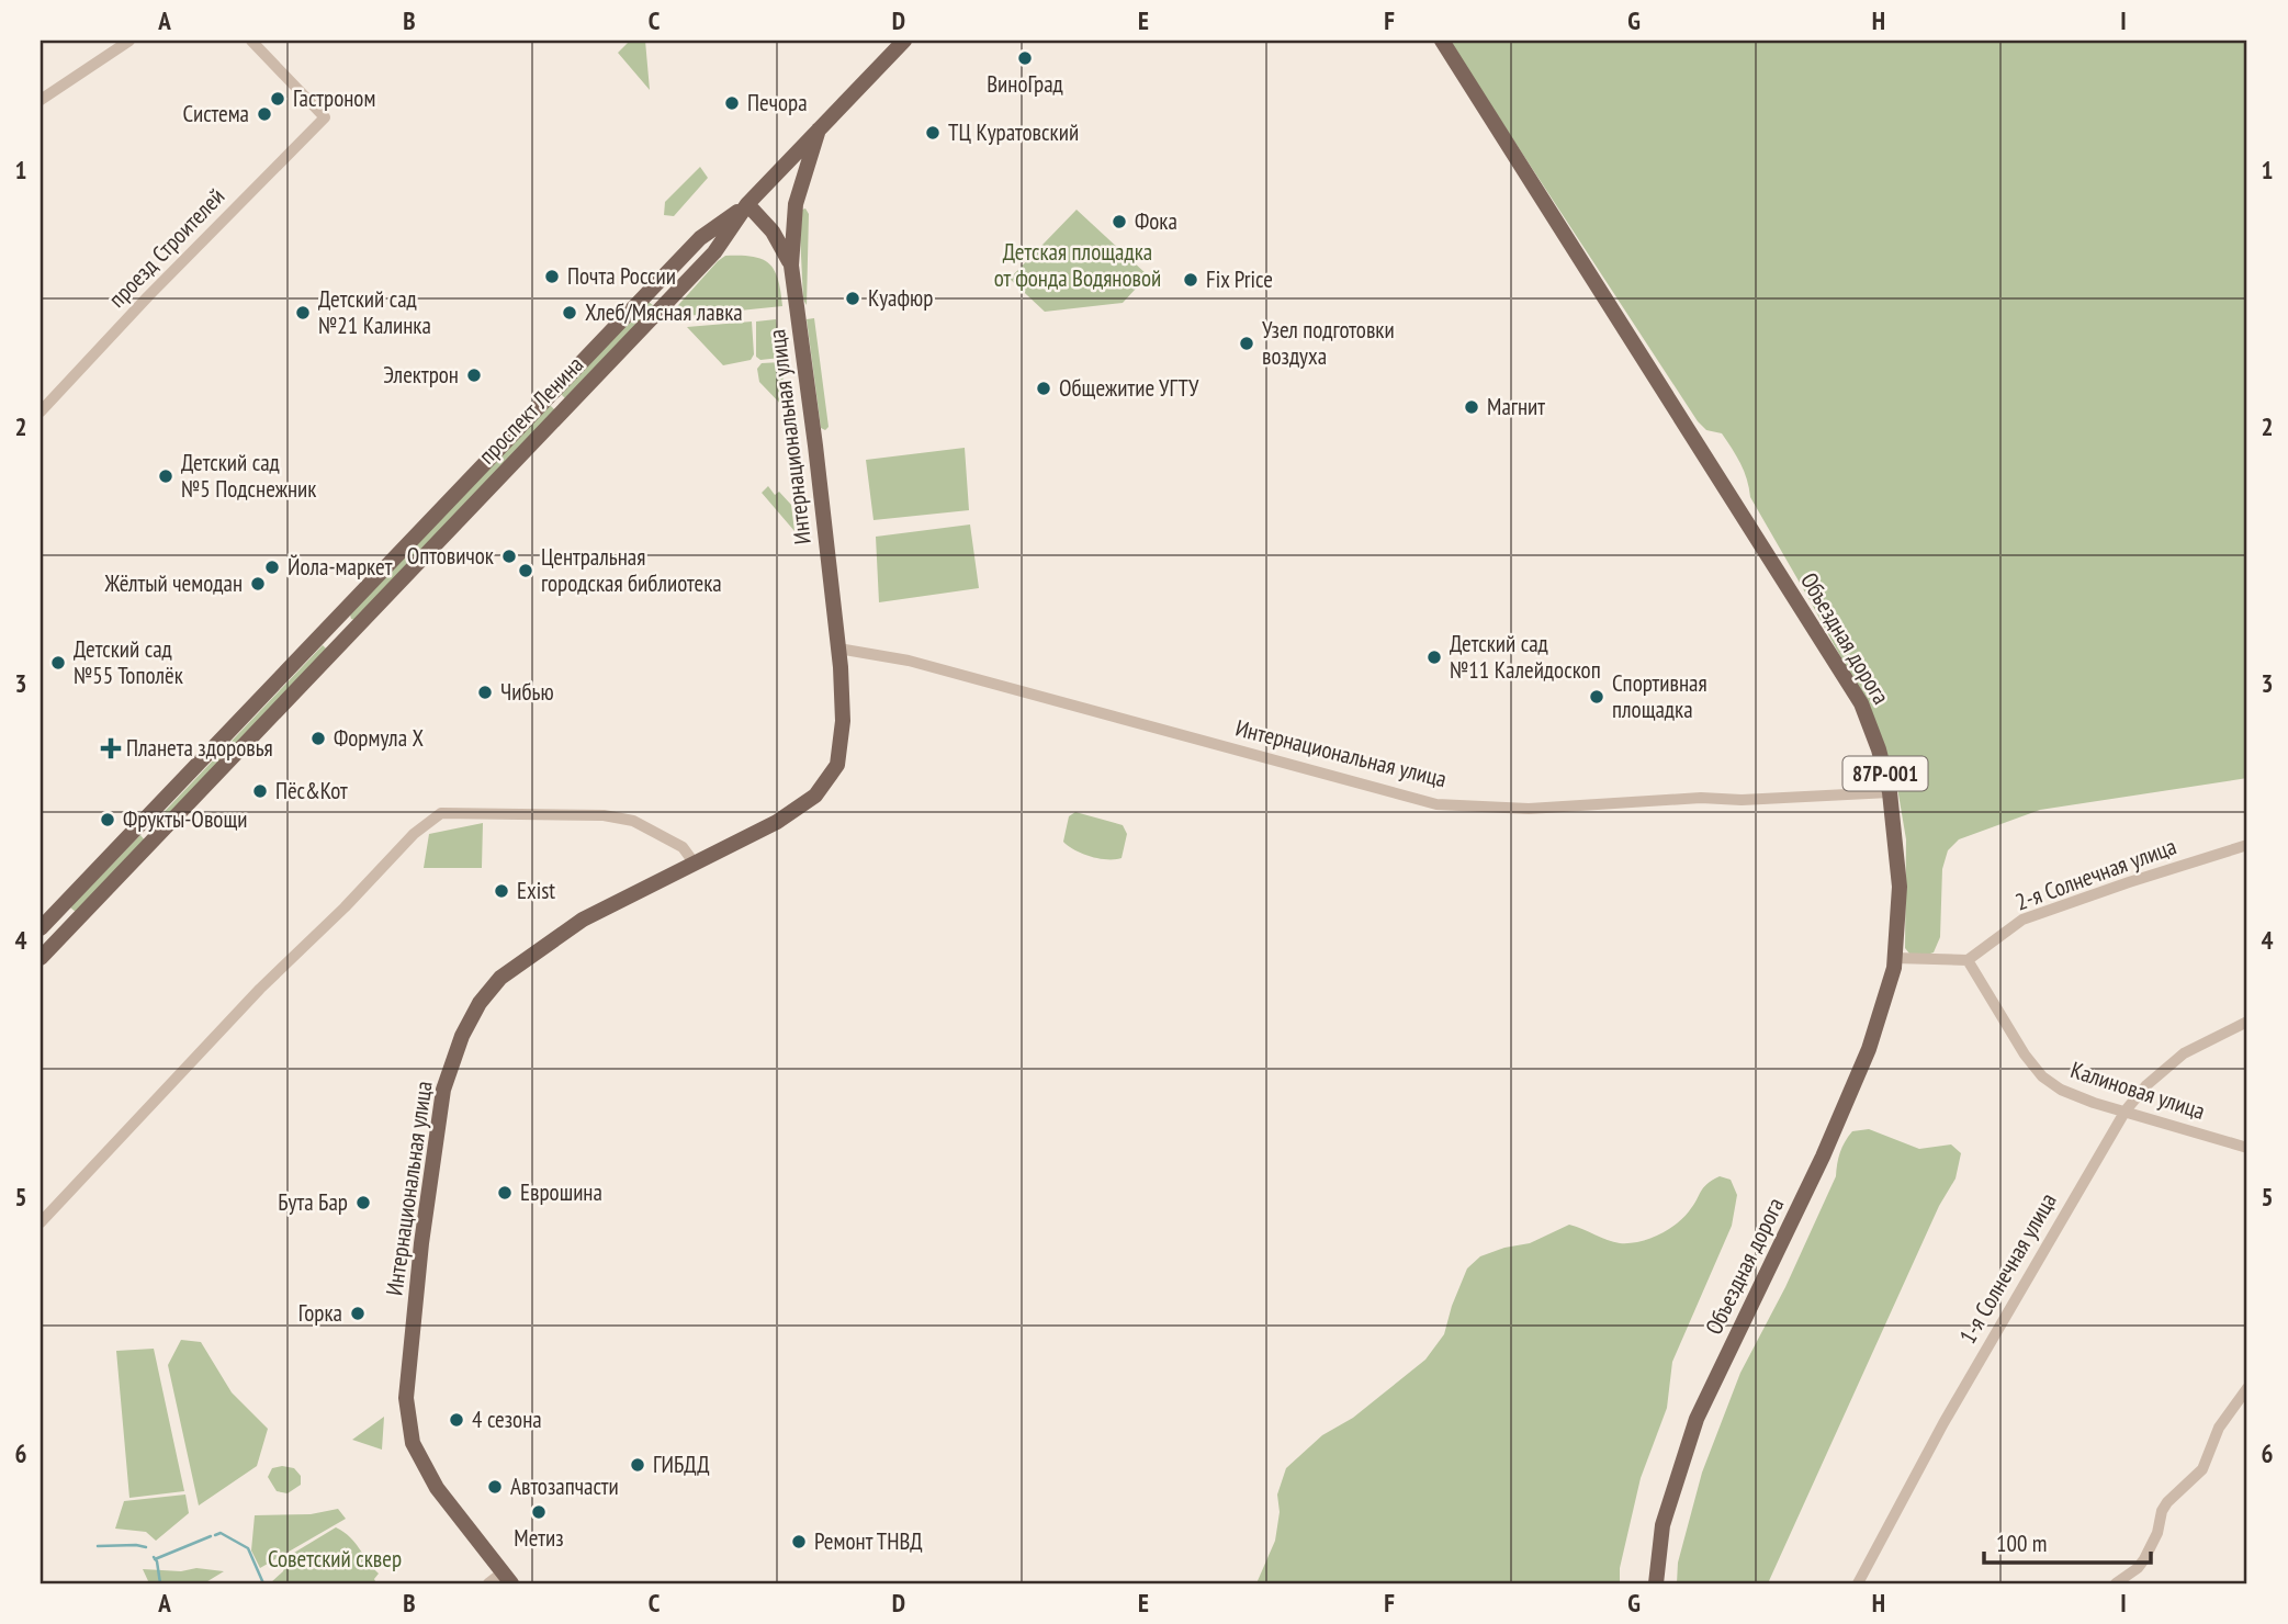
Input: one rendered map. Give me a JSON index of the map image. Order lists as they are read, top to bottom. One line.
{"streets":{"main road":["проспект Ленина","Интернациональная улица","Объездная дорога","87Р-001"],"street":["проезд Строителей","2-я Солнечная улица","Калиновая улица","1-я Солнечная улица"]},"crossings":[["проспект Ленина","Интернациональная улица"],["Интернациональная улица","Объездная дорога"],["2-я Солнечная улица","Калиновая улица"],["Калиновая улица","1-я Солнечная улица"]],"parks":["Детская площадка от фонда Водяновой","Советский сквер"],"places":{"other":["ВиноГрад","Гастроном","Печора","Система","ТЦ Куратовский","Фока","Почта России","Fix Price","Куафюр","Детский сад №21 Калинка","Хлеб/Мясная лавка","Узел подготовки воздуха","Электрон","Общежитие УГТУ","Магнит","Детский сад №5 Подснежник","Оптовичок","Йола-маркет","Центральная городская библиотека","Жёлтый чемодан","Детский сад №11 Калейдоскоп","Детский сад №55 Тополёк","Чибью","Спортивная площадка","Формула X","Пёс&Кот","Фрукты-Овощи","Exist","Еврошина","Бута Бар","Горка","4 сезона","ГИБДД","Автозапчасти","Метиз","Ремонт ТНВД"],"health":["Планета здоровья"]},"scale_bar":"100 m","grid":{"columns":["A","B","C","D","E","F","G","H","I"],"rows":["1","2","3","4","5","6"]}}
